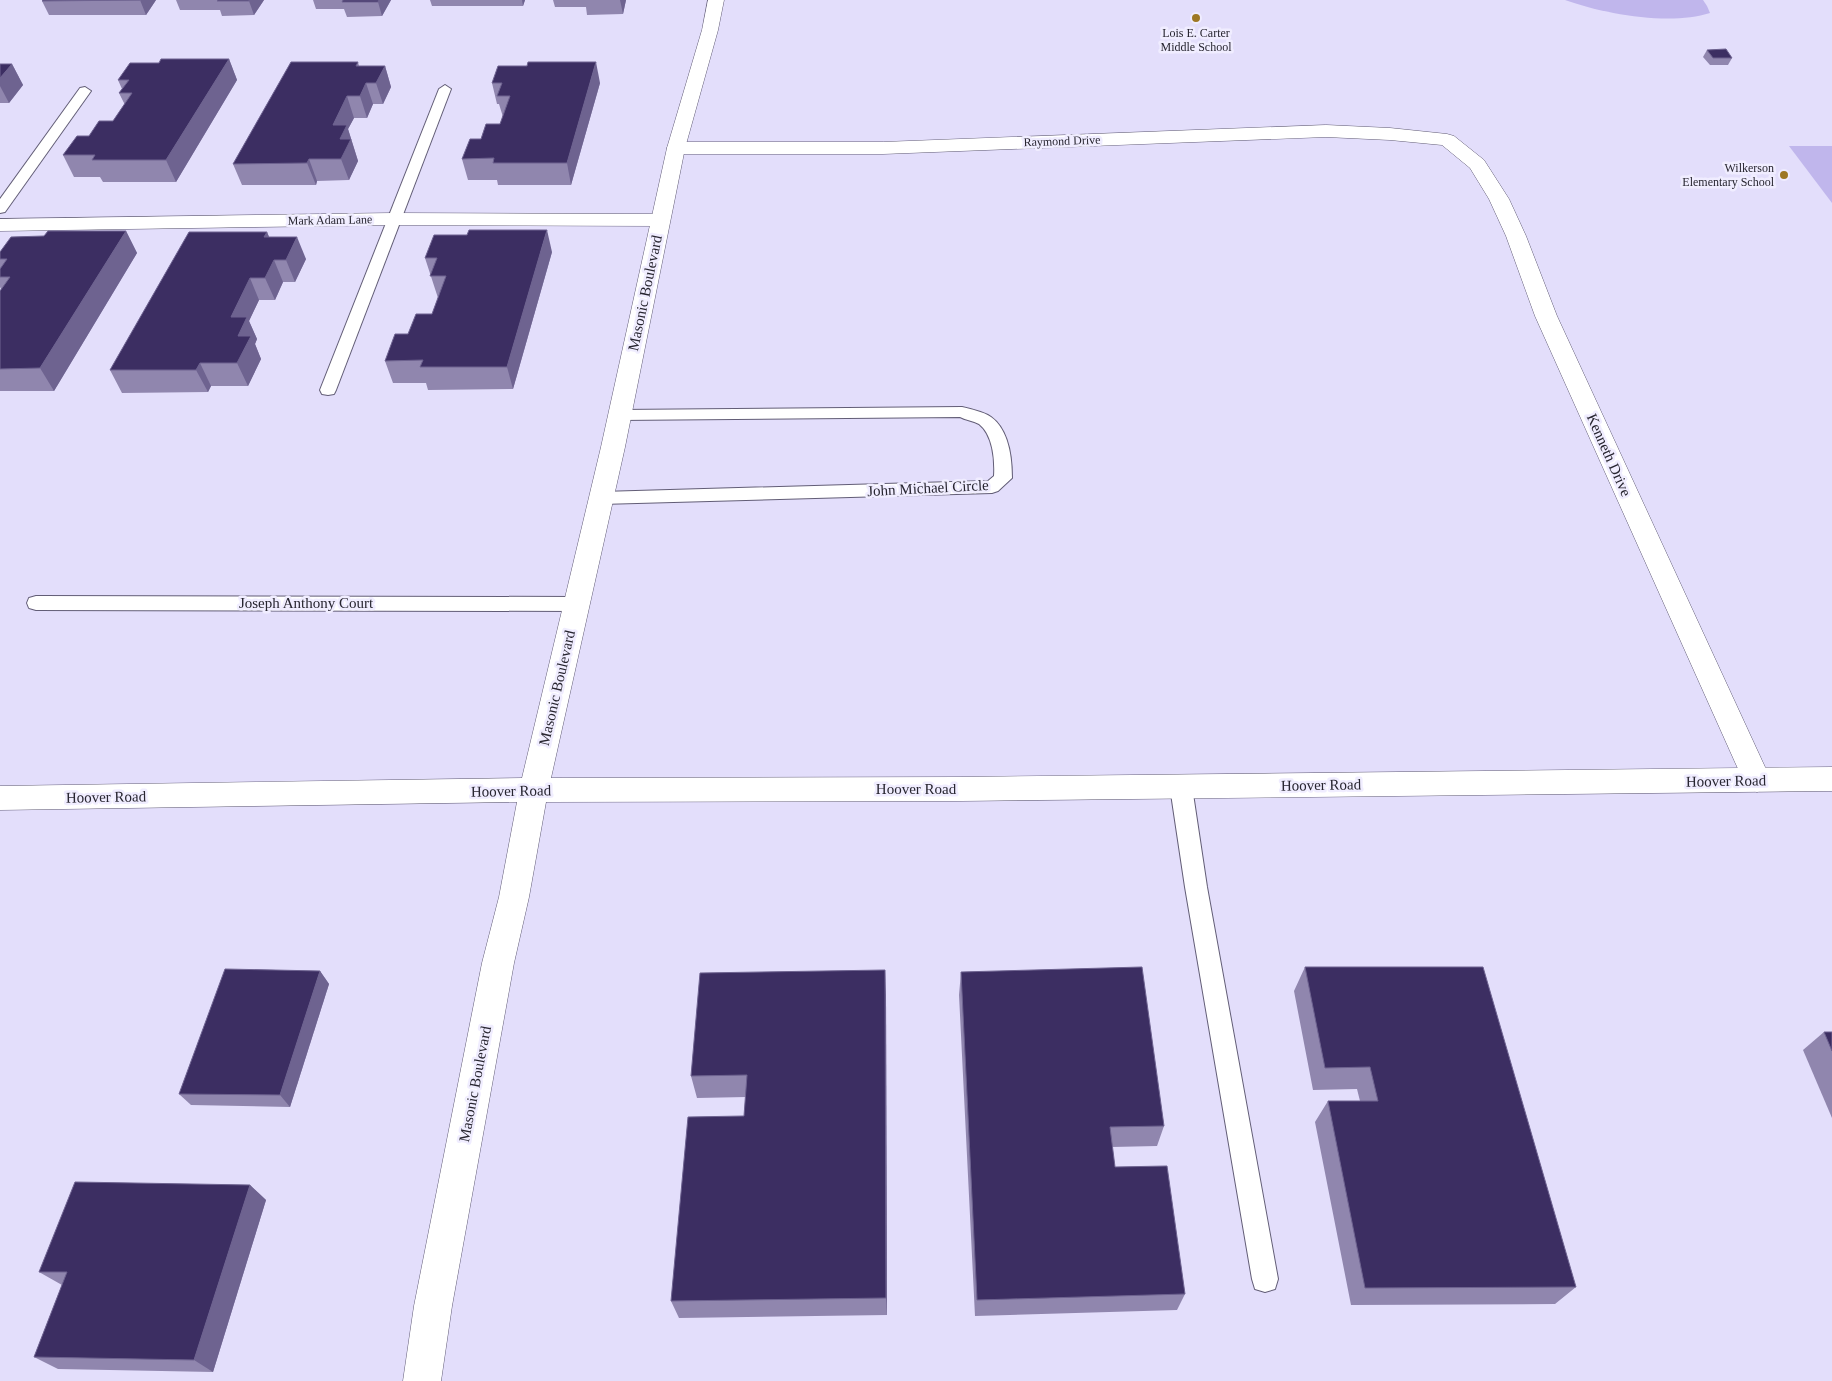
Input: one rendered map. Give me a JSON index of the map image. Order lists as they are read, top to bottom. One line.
{"streets":{"street":["Raymond Drive","Mark Adam Lane","Masonic Boulevard","Kenneth Drive","Hoover Road"],"lane":["John Michael Circle","Joseph Anthony Court"]},"crossings":[["Raymond Drive","Masonic Boulevard"],["Raymond Drive","Kenneth Drive"],["Mark Adam Lane","Masonic Boulevard"],["Masonic Boulevard","John Michael Circle"],["Masonic Boulevard","Joseph Anthony Court"],["Masonic Boulevard","Hoover Road"],["Kenneth Drive","Hoover Road"]],"places":["Lois E. Carter Middle School","Wilkerson Elementary School"]}
